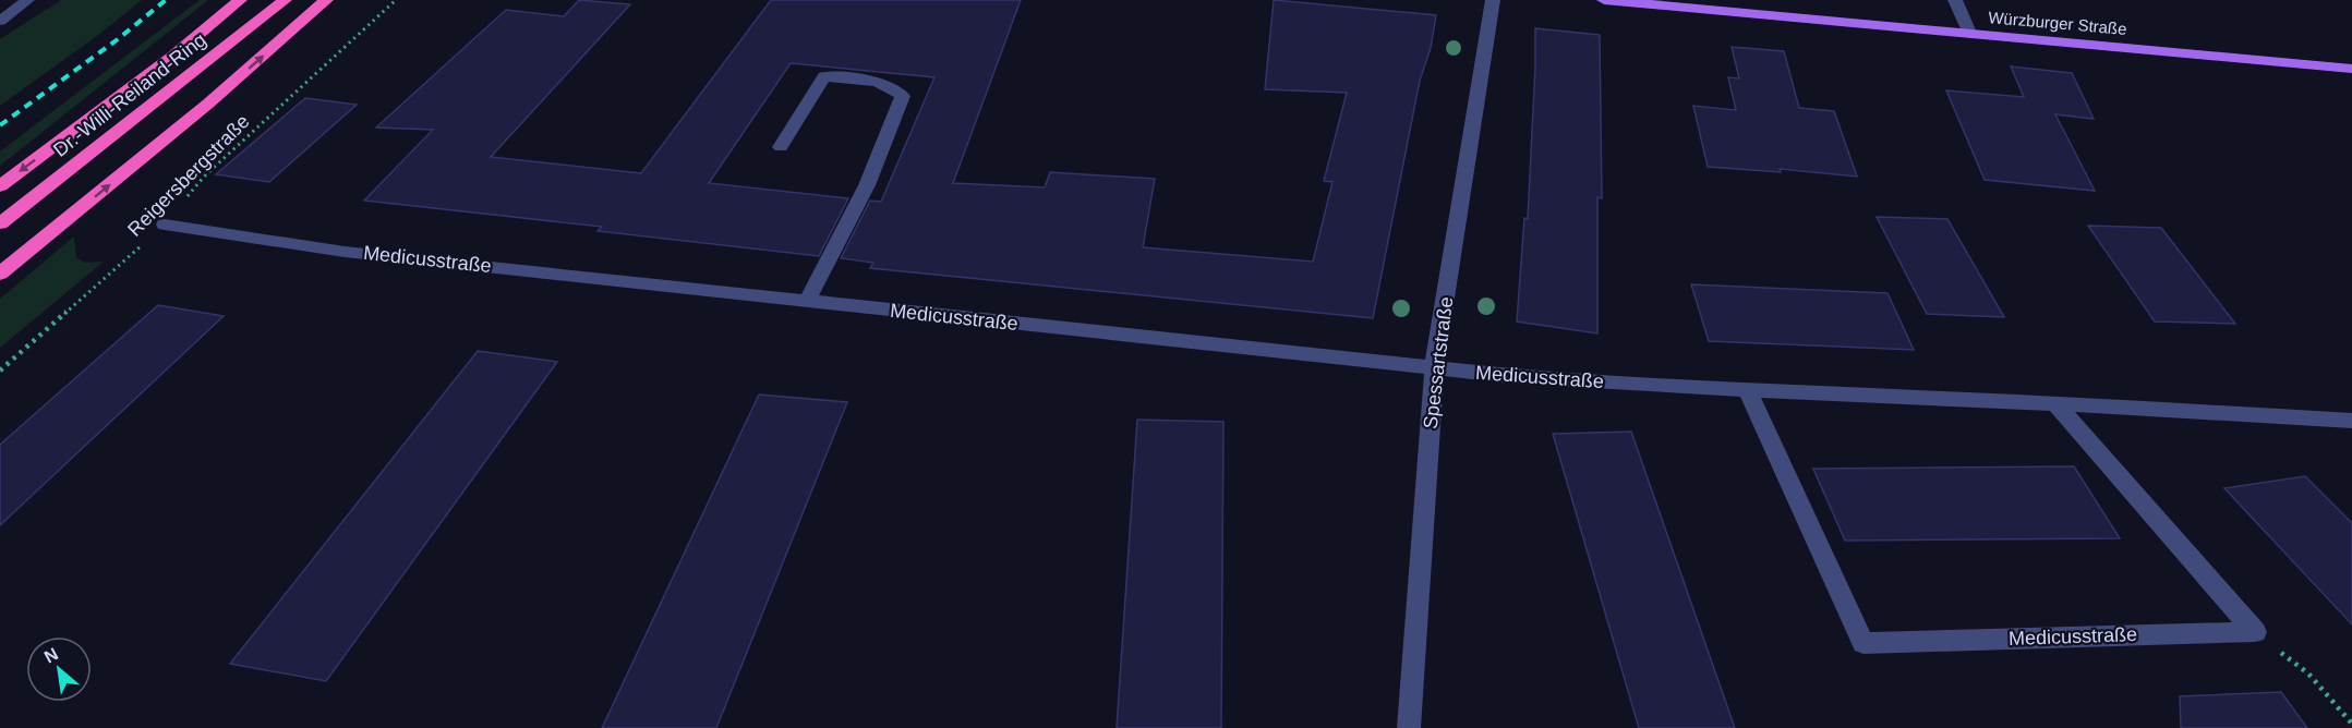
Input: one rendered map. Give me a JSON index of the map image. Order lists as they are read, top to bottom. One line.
{"streets":{"highway":["Dr.-Willi-Reiland-Ring"],"main road":["Würzburger Straße"],"street":["Medicusstraße","Spessartstraße"],"path":["Reigersbergstraße"]},"crossings":[["Reigersbergstraße","Medicusstraße"],["Medicusstraße","Spessartstraße"]],"north":"top left"}
